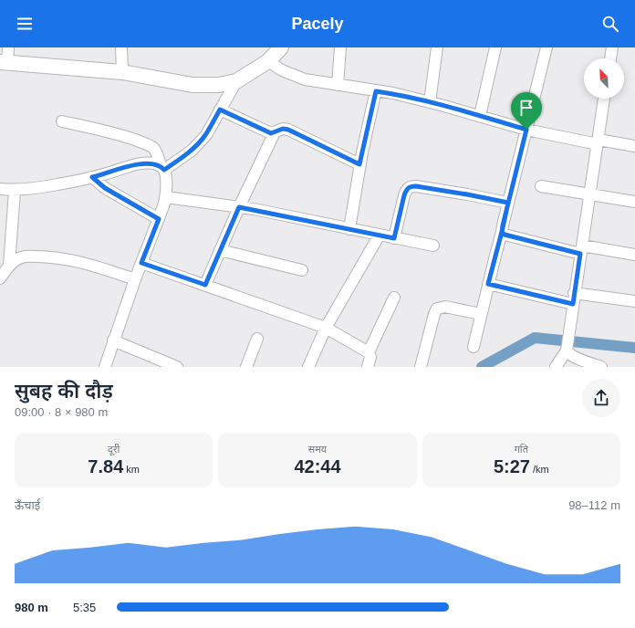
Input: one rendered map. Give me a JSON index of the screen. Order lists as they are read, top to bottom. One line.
{"north":"top left","page":{"header":"Pacely","heading":["सुबह की दौड़","09:00 · 8 × 980 m"],"stats":[["दूरी","7.84 km"],["समय","42:44"],["गति","5:27 /km"]],"chart":["ऊँचाई","98–112 m"],"list":[{"name":"980 m","note":"5:35"}]}}
